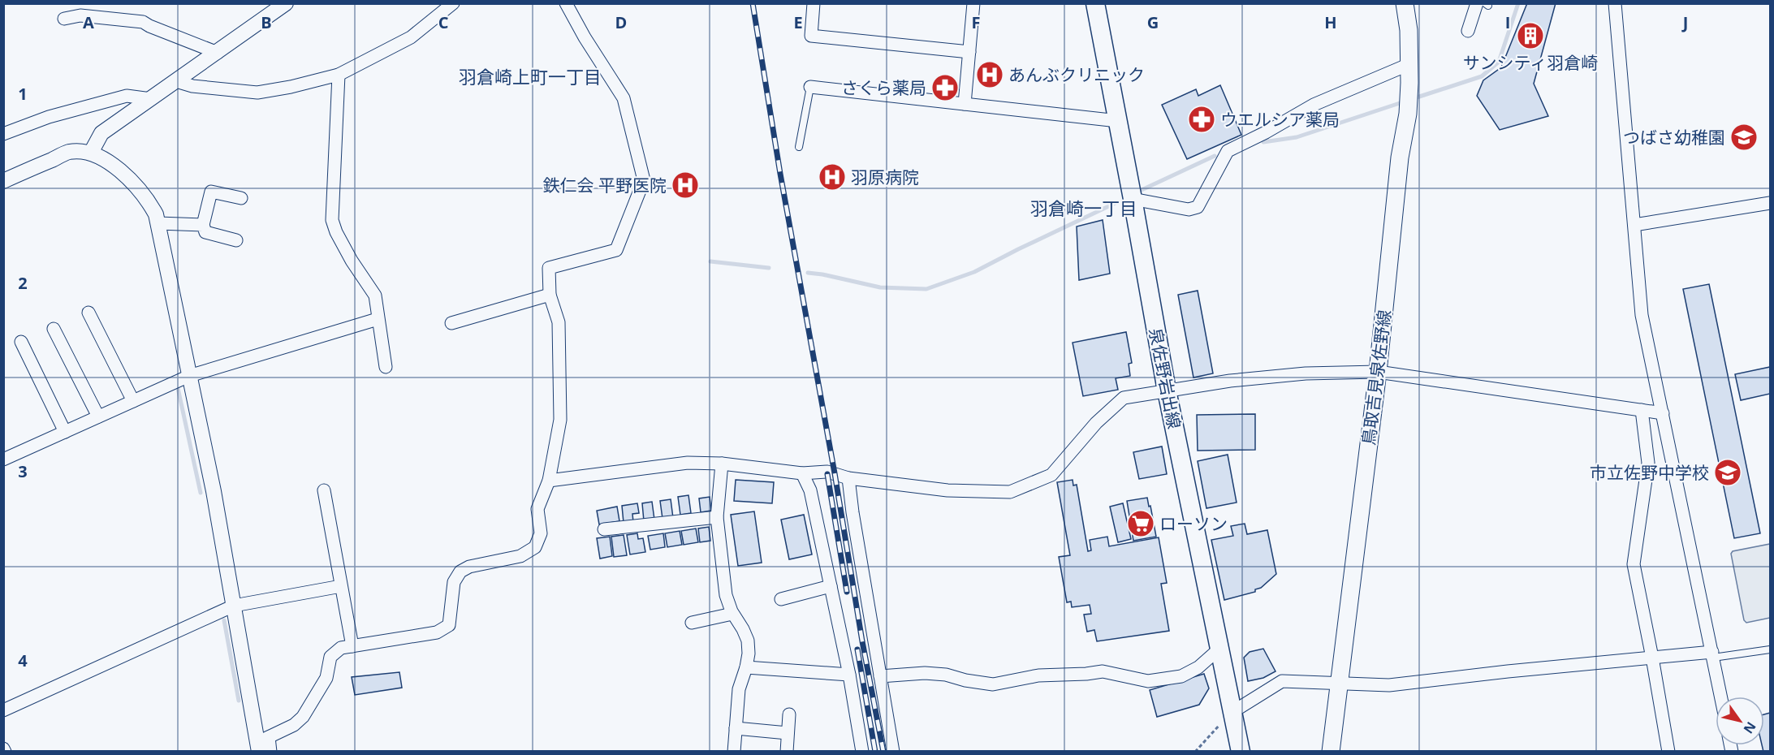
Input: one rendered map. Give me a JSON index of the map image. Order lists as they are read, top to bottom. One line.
{"streets":{"main road":["鳥取吉見泉佐野線","泉佐野岩出線"]},"districts":["羽倉崎上町一丁目","羽倉崎一丁目"],"places":{"building":["サンシティ羽倉崎"],"hospital":["あんぶクリニック","羽原病院","鉄仁会 平野医院"],"pharmacy":["さくら薬局","ウエルシア薬局"],"school or university":["つばさ幼稚園","市立佐野中学校"],"supermarket":["ローソン"]},"north":"bottom right","grid":{"columns":["A","B","C","D","E","F","G","H","I","J"],"rows":["1","2","3","4"]}}
